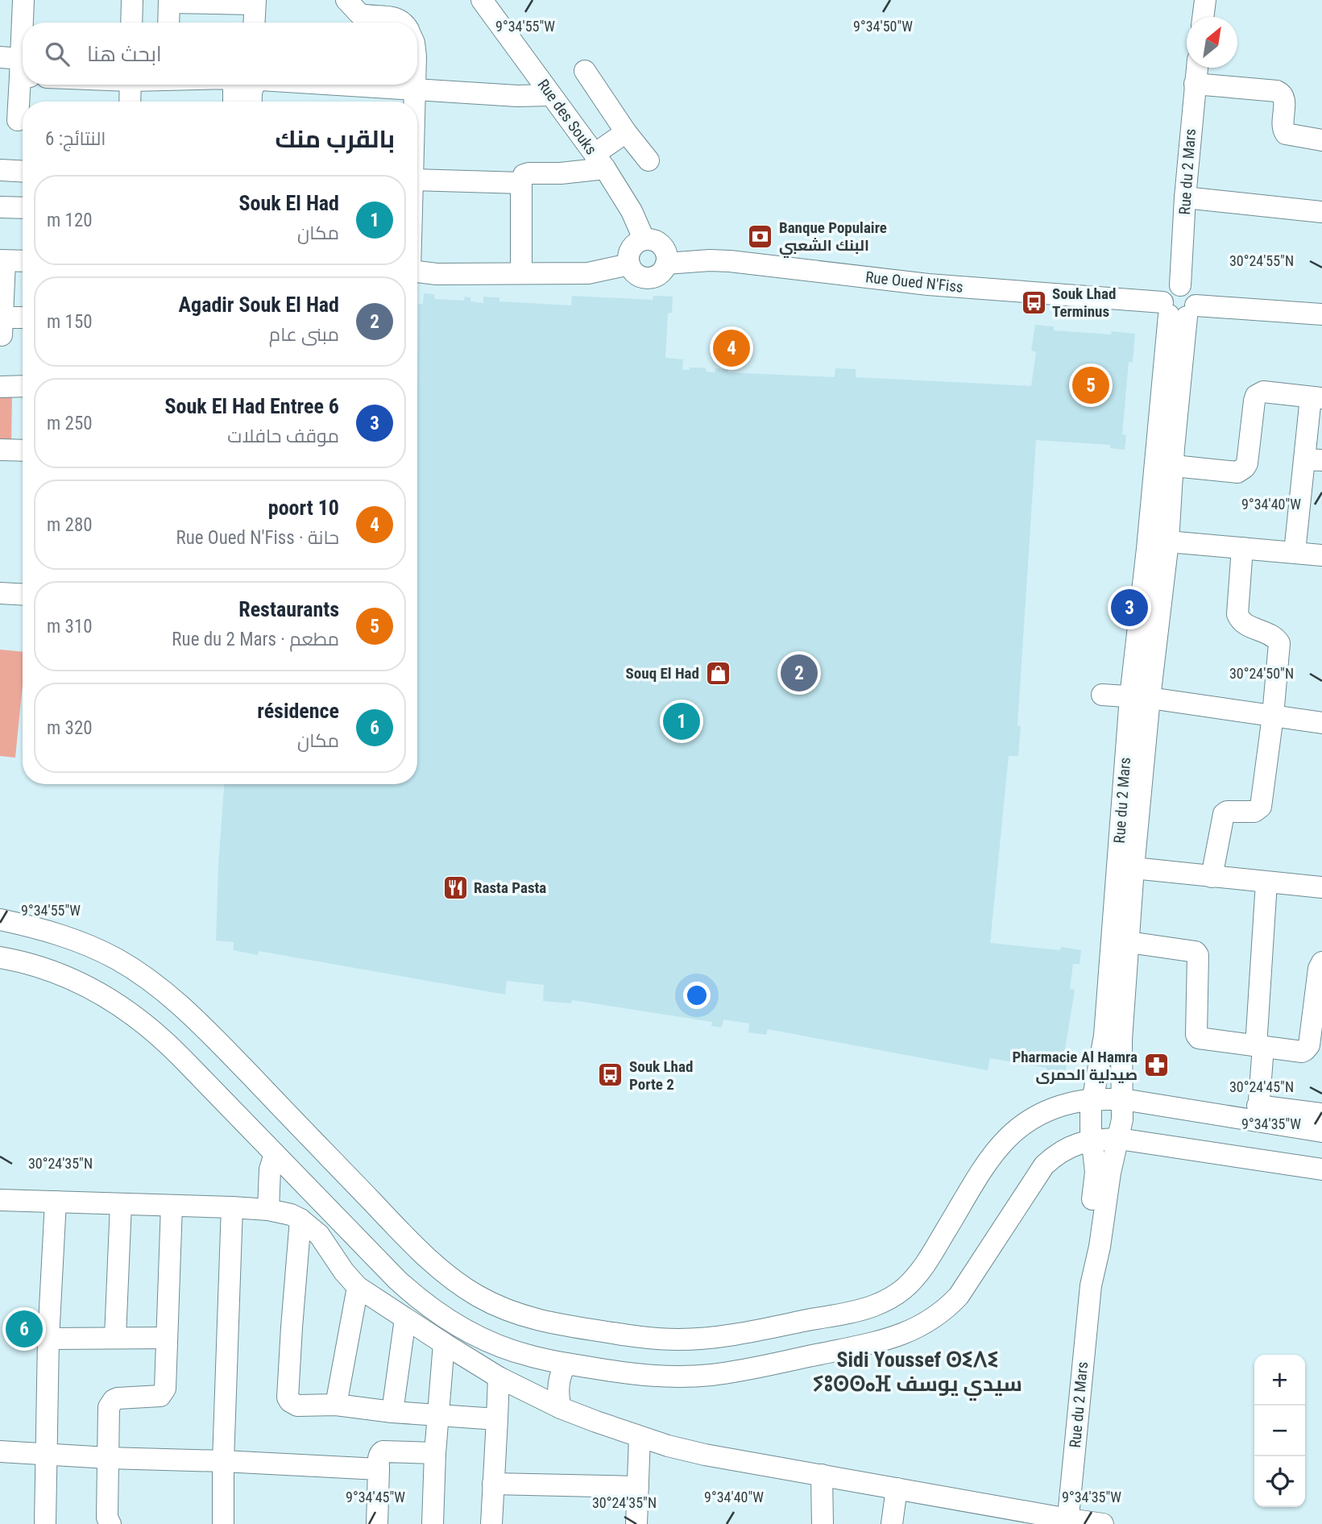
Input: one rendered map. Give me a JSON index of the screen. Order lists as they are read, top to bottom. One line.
{"streets":{"street":["Rue des Souks","Rue du 2 Mars","Rue Oued N'Fiss"]},"crossings":[["Rue des Souks","Rue Oued N'Fiss"],["Rue du 2 Mars","Rue Oued N'Fiss"]],"districts":["Sidi Youssef ⵙⵉⴷⵉ ⵢⵓⵙⵙⴰⴼ سيدي يوسف"],"places":{"bank":["Banque Populaire البنك الشعبي"],"bus stop":["Souk Lhad Terminus","Souk Lhad Porte 2"],"shop":["Souq El Had"],"restaurant":["Rasta Pasta"],"pharmacy":["Pharmacie Al Hamra صيدلية الحمرى"]},"north":"top right","page":{"search":"ابحث هنا","heading":["بالقرب منك","النتائج: 6"],"list":[{"mark":"1","name":"Souk El Had","note":"مكان","value":"120 m"},{"mark":"2","name":"Agadir Souk El Had","note":"مبنى عام","value":"150 m"},{"mark":"3","name":"Souk El Had Entree 6","note":"موقف حافلات","value":"250 m"},{"mark":"4","name":"poort 10","note":"حانة · Rue Oued N'Fiss","value":"280 m"},{"mark":"5","name":"Restaurants","note":"مطعم · Rue du 2 Mars","value":"310 m"},{"mark":"6","name":"résidence","note":"مكان","value":"320 m"}],"pins":["4","5","3","2","1","6"],"map_buttons":["+","−"]},"coordinates":["9°34'55\"W","9°34'50\"W","30°24'55\"N","9°34'40\"W","30°24'50\"N","30°24'45\"N","9°34'35\"W","30°24'35\"N","9°34'45\"W"]}
